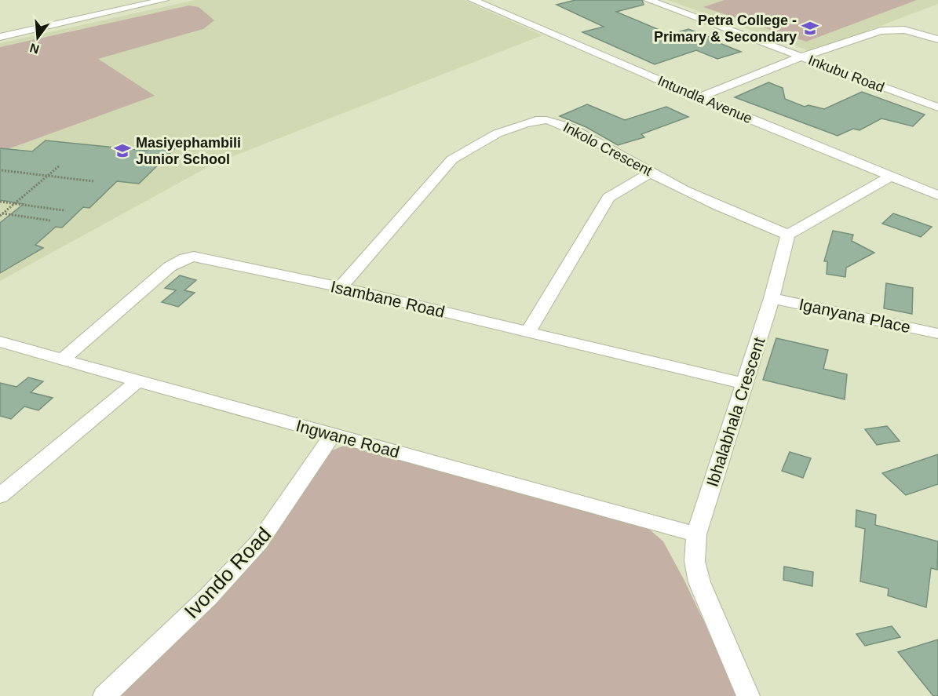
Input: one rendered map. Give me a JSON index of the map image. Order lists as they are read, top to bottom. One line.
{"streets":{"street":["Inkubu Road","Intundla Avenue","Inkolo Crescent","Isambane Road","Iganyana Place","Ibhalabhala Crescent","Ingwane Road","Ivondo Road"]},"crossings":[["Inkolo Crescent","Isambane Road"],["Inkolo Crescent","Ibhalabhala Crescent"],["Isambane Road","Ibhalabhala Crescent"],["Isambane Road","Ingwane Road"],["Iganyana Place","Ibhalabhala Crescent"],["Ibhalabhala Crescent","Ingwane Road"],["Ingwane Road","Ivondo Road"]],"places":{"school or university":["Petra College - Primary & Secondary","Masiyephambili Junior School"]},"north":"bottom"}
